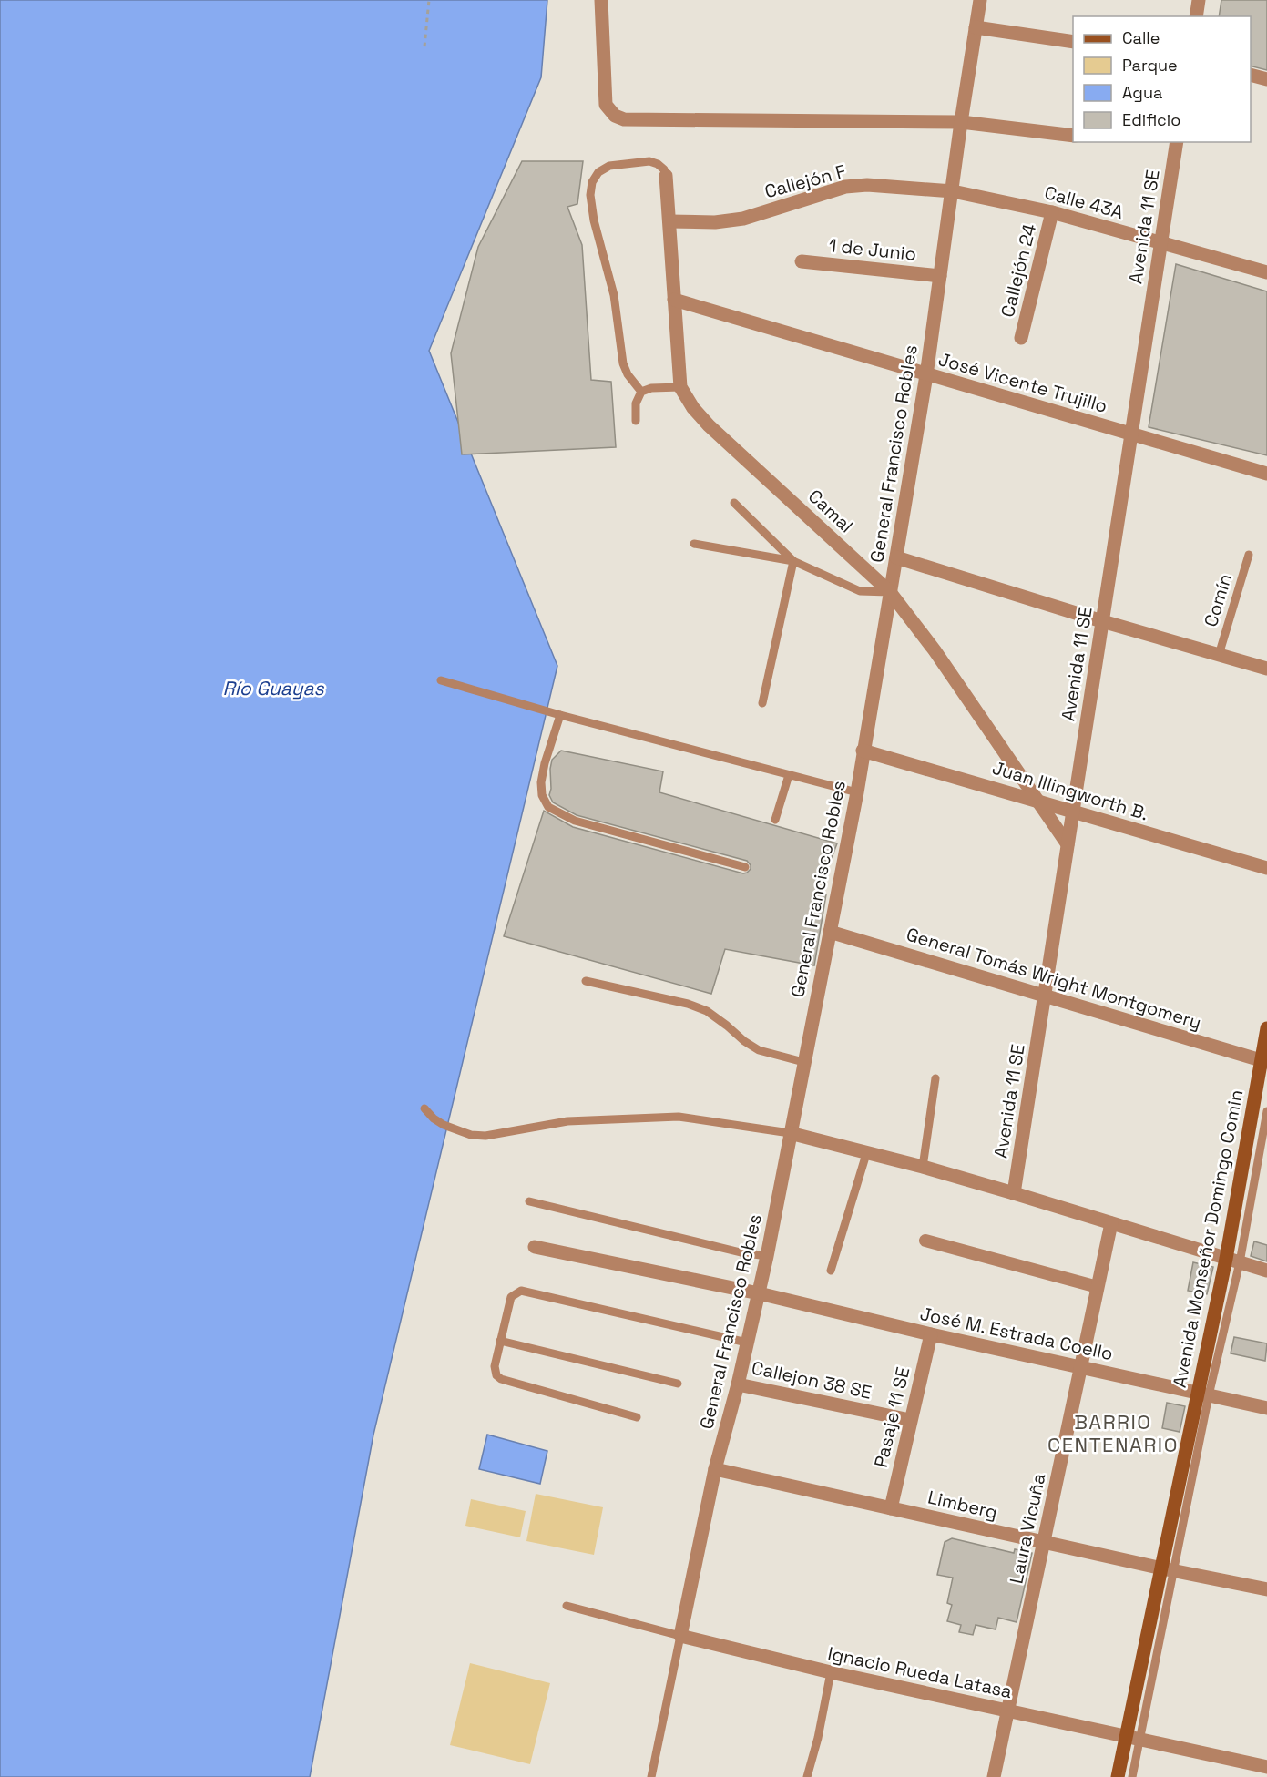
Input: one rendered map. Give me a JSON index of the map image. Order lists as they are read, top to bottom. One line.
{"streets":{"main road":["Avenida Monseñor Domingo Comin"],"street":["Callejón F","Calle 43A","Avenida 11 SE","1 de Junio","Callejón 24","José Vicente Trujillo","General Francisco Robles","Camal","Juan Illingworth B.","General Tomás Wright Montgomery","José M. Estrada Coello","Callejon 38 SE","Pasaje 11 SE","Limberg","Laura Vicuña","Ignacio Rueda Latasa"],"lane":["Comín"]},"crossings":[["Callejón F","Calle 43A"],["Callejón F","General Francisco Robles"],["Callejón F","Camal"],["Calle 43A","Avenida 11 SE"],["Calle 43A","Callejón 24"],["Calle 43A","General Francisco Robles"],["Avenida 11 SE","José Vicente Trujillo"],["Avenida 11 SE","Camal"],["Avenida 11 SE","Juan Illingworth B."],["Avenida 11 SE","General Tomás Wright Montgomery"],["1 de Junio","General Francisco Robles"],["José Vicente Trujillo","General Francisco Robles"],["José Vicente Trujillo","Camal"],["General Francisco Robles","Camal"],["General Francisco Robles","Juan Illingworth B."],["General Francisco Robles","General Tomás Wright Montgomery"],["General Francisco Robles","José M. Estrada Coello"],["General Francisco Robles","Callejon 38 SE"],["General Francisco Robles","Limberg"],["General Francisco Robles","Ignacio Rueda Latasa"],["Camal","Juan Illingworth B."],["General Tomás Wright Montgomery","Avenida Monseñor Domingo Comin"],["Avenida Monseñor Domingo Comin","José M. Estrada Coello"],["Avenida Monseñor Domingo Comin","Limberg"],["Avenida Monseñor Domingo Comin","Ignacio Rueda Latasa"],["José M. Estrada Coello","Pasaje 11 SE"],["José M. Estrada Coello","Laura Vicuña"],["Callejon 38 SE","Pasaje 11 SE"],["Pasaje 11 SE","Limberg"],["Limberg","Laura Vicuña"],["Laura Vicuña","Ignacio Rueda Latasa"]],"districts":["BARRIO CENTENARIO"],"water":["Río Guayas"],"legend":["Calle","Parque","Agua","Edificio"]}
